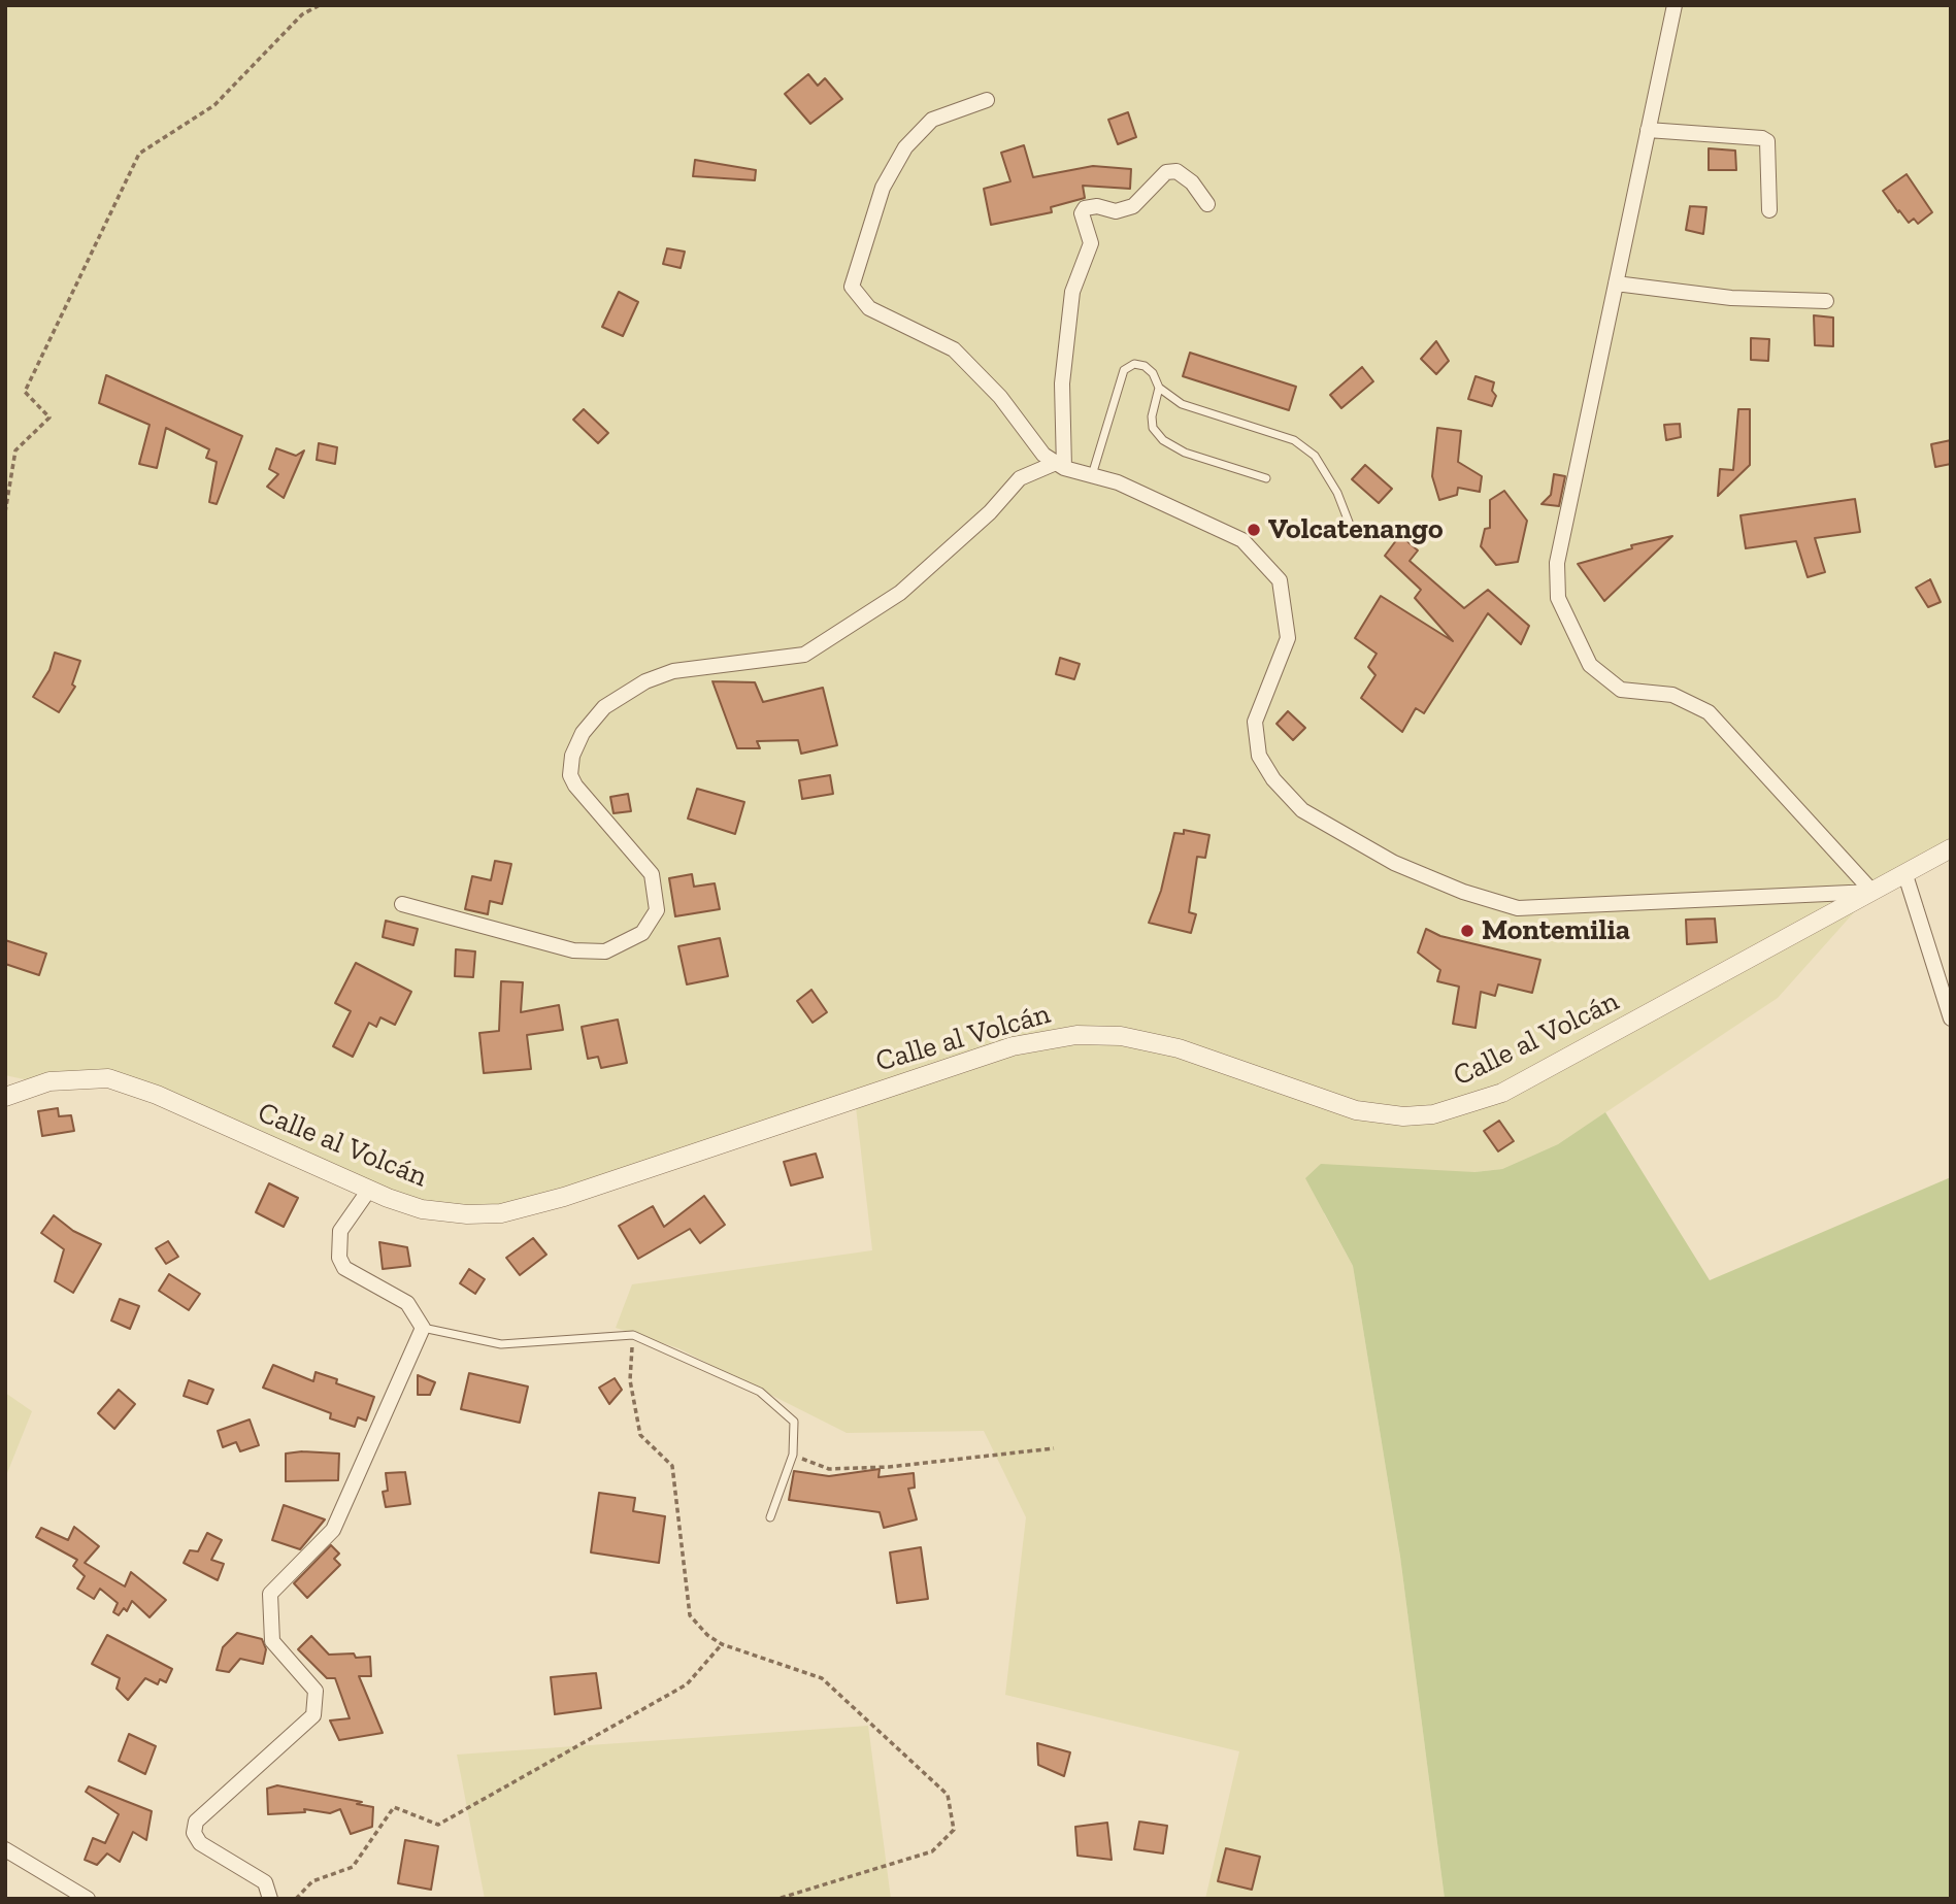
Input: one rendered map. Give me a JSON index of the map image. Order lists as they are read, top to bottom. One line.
{"streets":{"street":["Calle al Volcán"]},"places":["Volcatenango","Montemilia"]}
